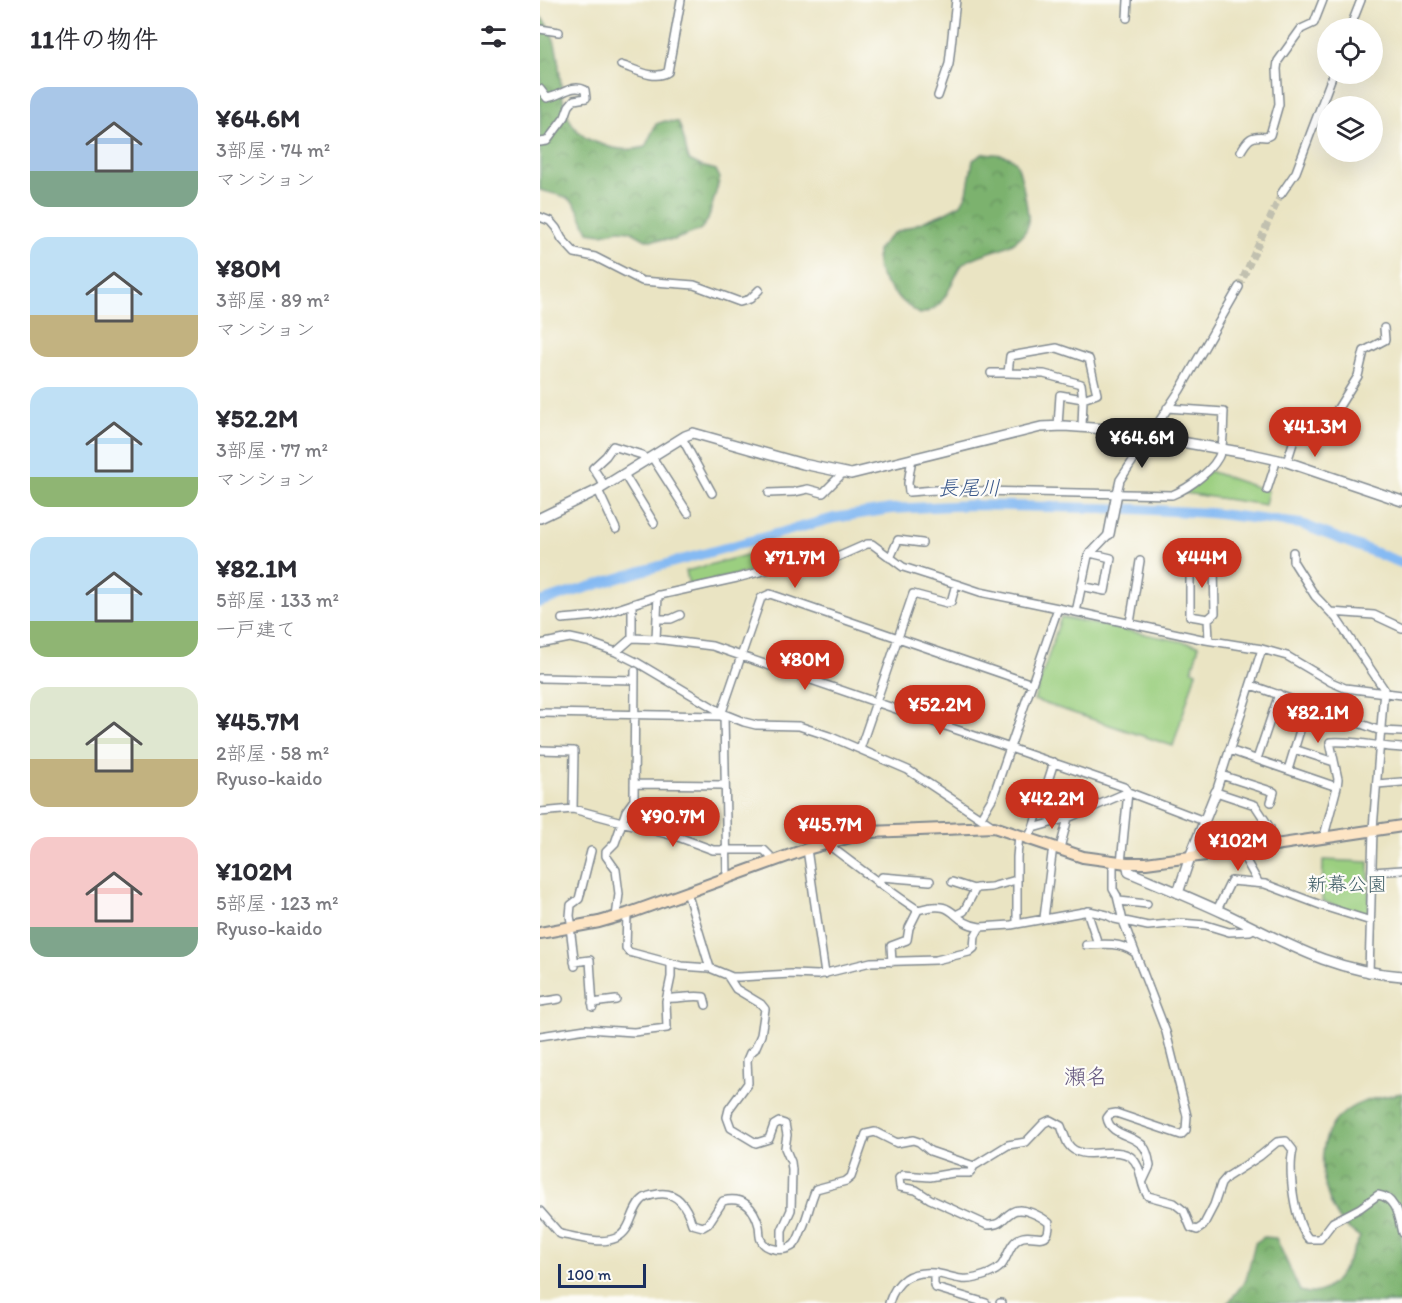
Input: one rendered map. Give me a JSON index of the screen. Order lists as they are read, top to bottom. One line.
{"districts":["瀬名"],"water":["長尾川"],"parks":["新幕公園"],"scale_bar":"100 m","page":{"heading":"11件の物件","list":[{"name":"¥64.6M","note":"3部屋 · 74 m² · マンション"},{"name":"¥80M","note":"3部屋 · 89 m² · マンション"},{"name":"¥52.2M","note":"3部屋 · 77 m² · マンション"},{"name":"¥82.1M","note":"5部屋 · 133 m² · 一戸建て"},{"name":"¥45.7M","note":"2部屋 · 58 m² · Ryuso-kaido"},{"name":"¥102M","note":"5部屋 · 123 m² · Ryuso-kaido"}],"price":["¥41.3M","¥64.6M","¥71.7M","¥44M","¥80M","¥52.2M","¥82.1M","¥42.2M","¥90.7M","¥45.7M","¥102M"],"scale":"100 m"}}
